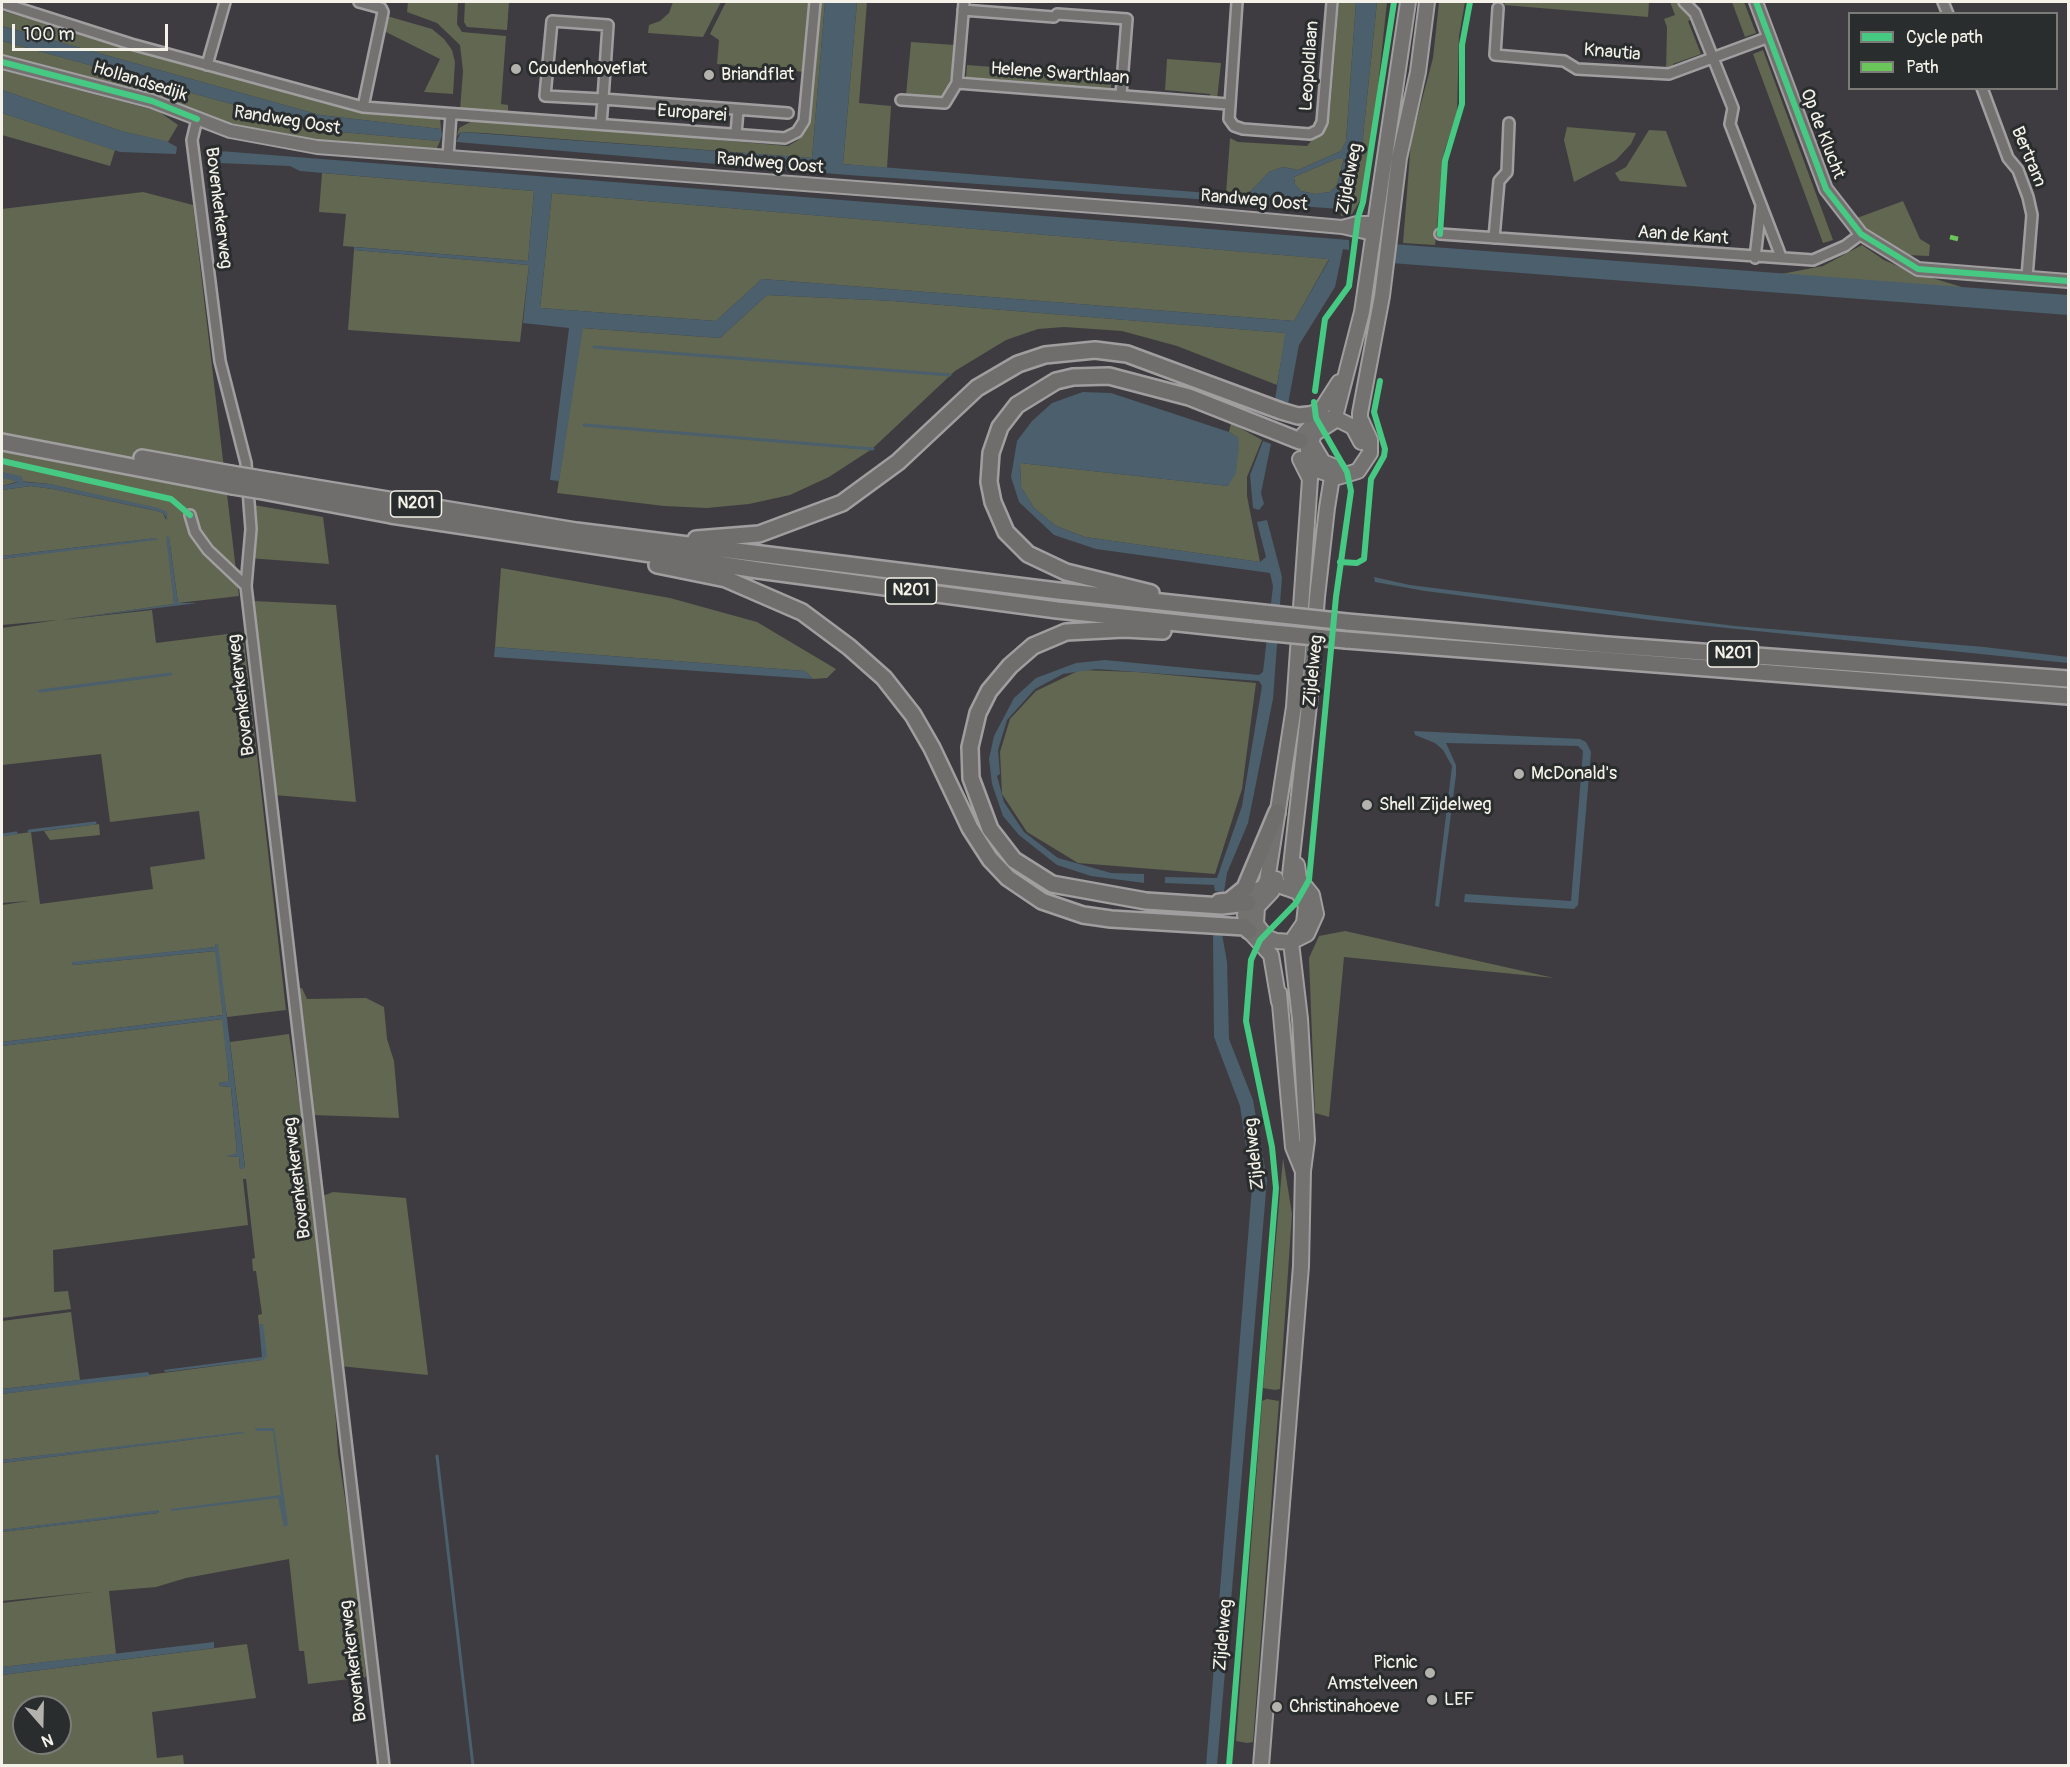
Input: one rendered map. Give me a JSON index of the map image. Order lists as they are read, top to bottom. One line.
{"streets":{"highway":["N201"],"main road":["Zijdelweg"],"street":["Knautia","Leopoldlaan","Helene Swarthlaan","Hollandsedijk","Europarei","Randweg Oost","Op de Klucht","Bertram","Bovenkerkerweg","Aan de Kant"]},"crossings":[["Knautia","Op de Klucht"],["Leopoldlaan","Helene Swarthlaan"],["Hollandsedijk","Randweg Oost"],["Hollandsedijk","Bovenkerkerweg"],["Randweg Oost","Zijdelweg"],["Randweg Oost","Bovenkerkerweg"],["Op de Klucht","Bertram"],["Op de Klucht","Aan de Kant"],["Zijdelweg","N201"]],"places":["Coudenhoveflat","Briandflat","McDonald's","Shell Zijdelweg","Picnic Amstelveen","LEF","Christinahoeve"],"legend":["Cycle path","Path"],"scale_bar":"100 m","north":"bottom"}
